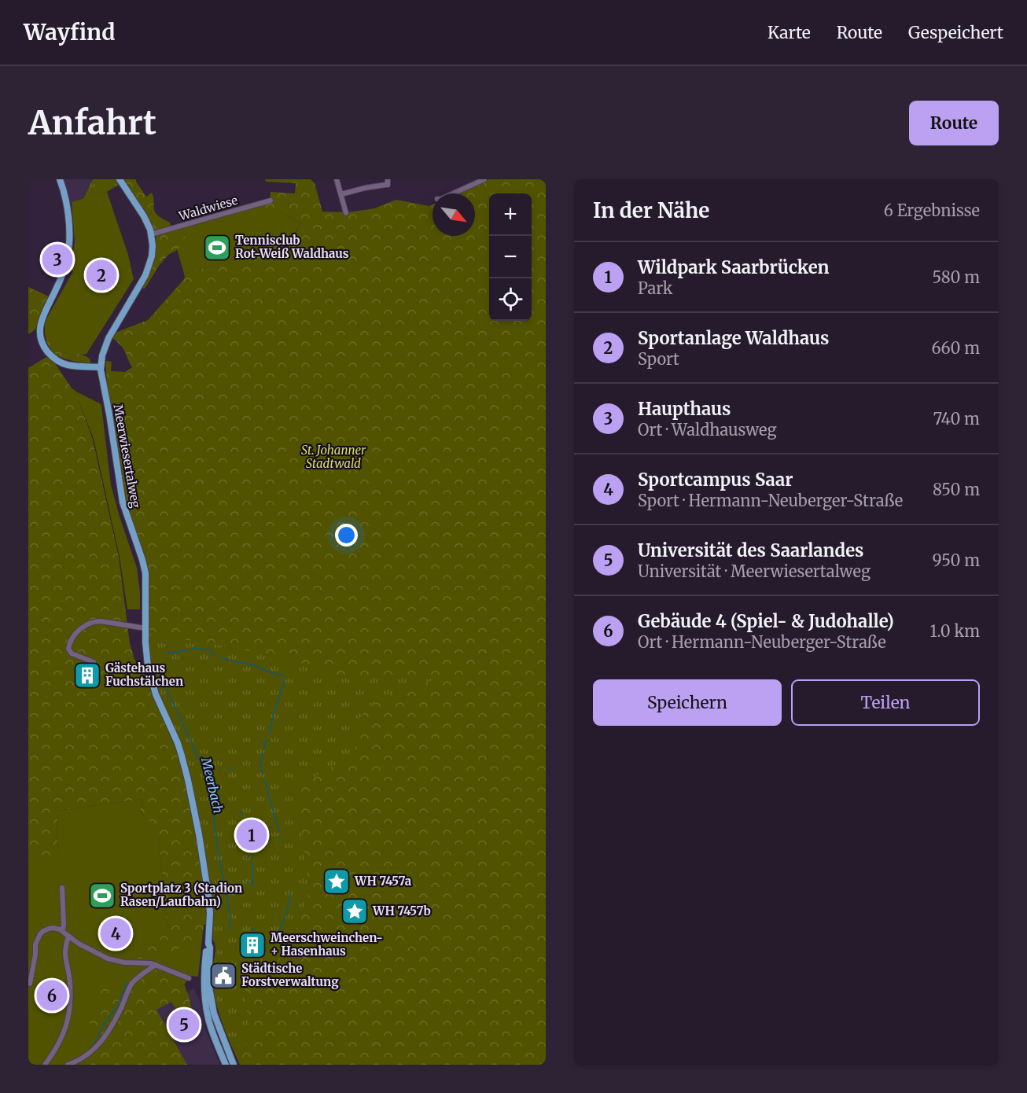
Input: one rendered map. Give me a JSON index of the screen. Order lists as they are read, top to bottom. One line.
{"streets":{"main road":["Meerwiesertalweg"],"street":["Waldwiese"]},"crossings":[["Waldwiese","Meerwiesertalweg"]],"water":["Meerbach"],"parks":["St. Johanner Stadtwald"],"places":{"sports":["Tennisclub Rot-Weiß Waldhaus","Sportplatz 3 (Stadion Rasen/Laufbahn)"],"building":["Gästehaus Fuchstälchen","Meerschweinchen- + Hasenhaus"],"place":["WH 7457a","WH 7457b"],"public building":["Städtische Forstverwaltung"]},"north":"bottom right","page":{"header":"Wayfind","nav":["Karte","Route","Gespeichert"],"buttons":["Route",["Speichern","Teilen"]],"title":"Anfahrt","heading":["In der Nähe","6 Ergebnisse"],"map_buttons":["+","−"],"list":[{"mark":"1","name":"Wildpark Saarbrücken","note":"Park","value":"580 m"},{"mark":"2","name":"Sportanlage Waldhaus","note":"Sport","value":"660 m"},{"mark":"3","name":"Haupthaus","note":"Ort · Waldhausweg","value":"740 m"},{"mark":"4","name":"Sportcampus Saar","note":"Sport · Hermann-Neuberger-Straße","value":"850 m"},{"mark":"5","name":"Universität des Saarlandes","note":"Universität · Meerwiesertalweg","value":"950 m"},{"mark":"6","name":"Gebäude 4 (Spiel- & Judohalle)","note":"Ort · Hermann-Neuberger-Straße","value":"1.0 km"}],"pins":["3","2","1","4","6","5"]}}
